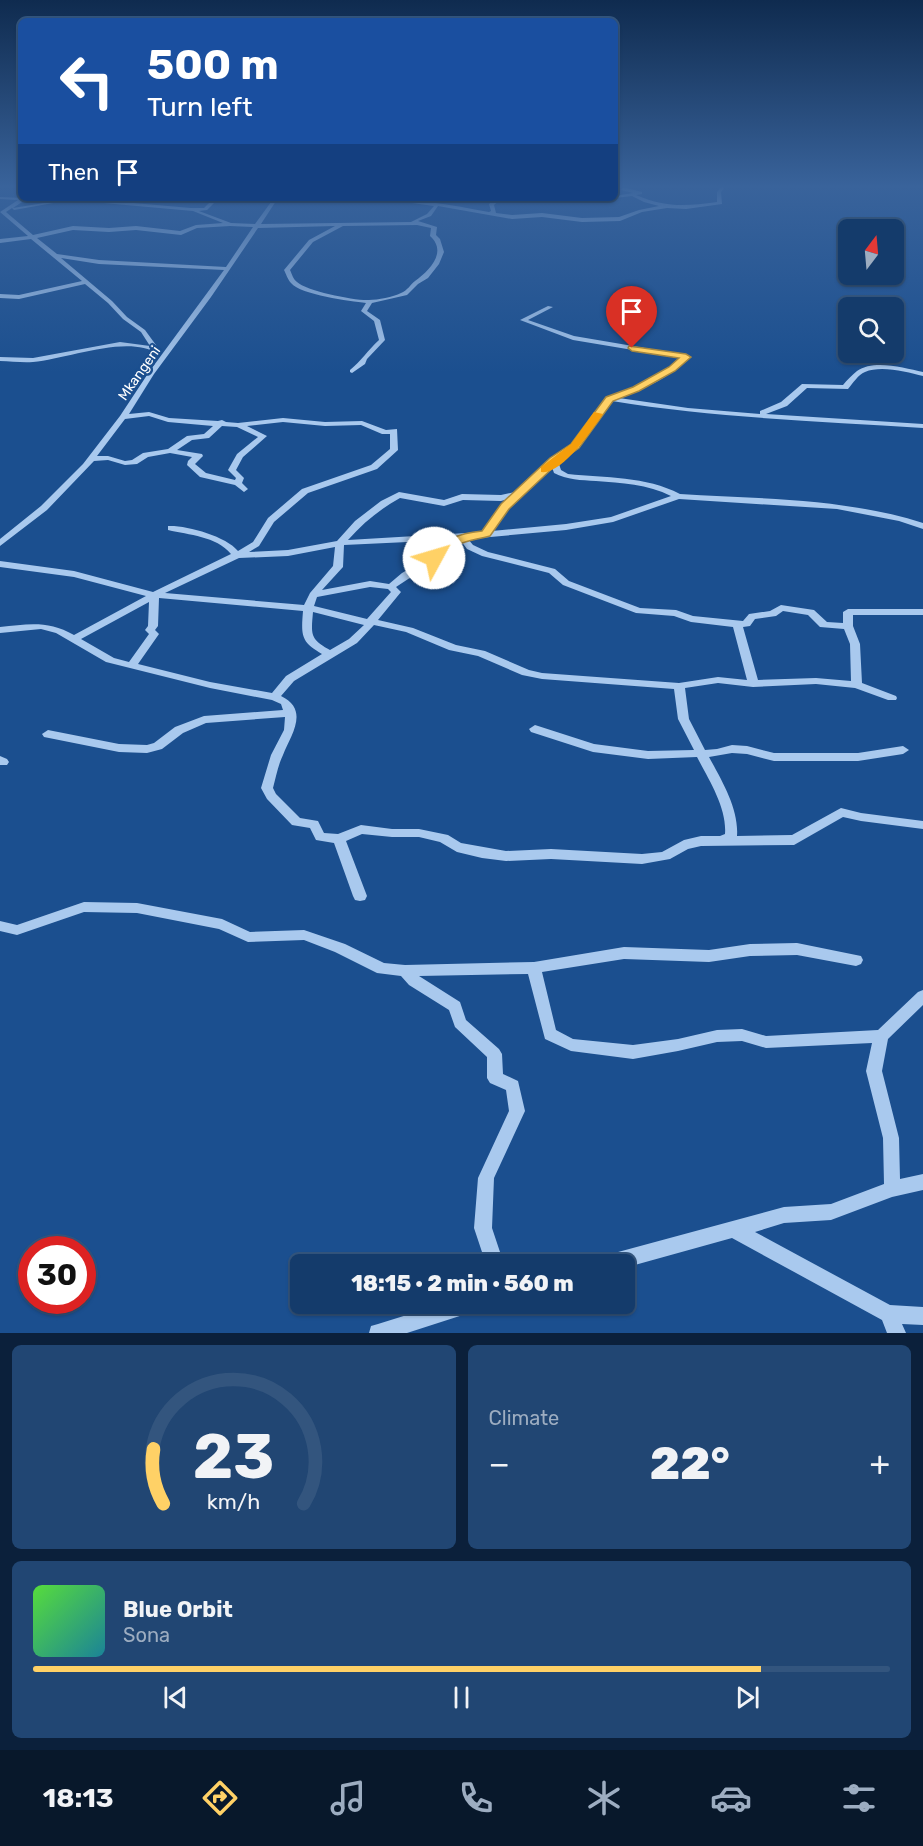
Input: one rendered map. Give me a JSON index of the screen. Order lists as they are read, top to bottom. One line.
{"streets":{"street":["Mkangeni"]},"north":"top","page":{"turn":["500 m","Turn left"],"then":"Then","limit":"30","trip":"18:15 · 2 min · 560 m","tile":"Climate","heat":["−","22°","+"],"song":["Blue Orbit","Sona"],"tabs":"18:13","gauge":["23","km/h"]}}
